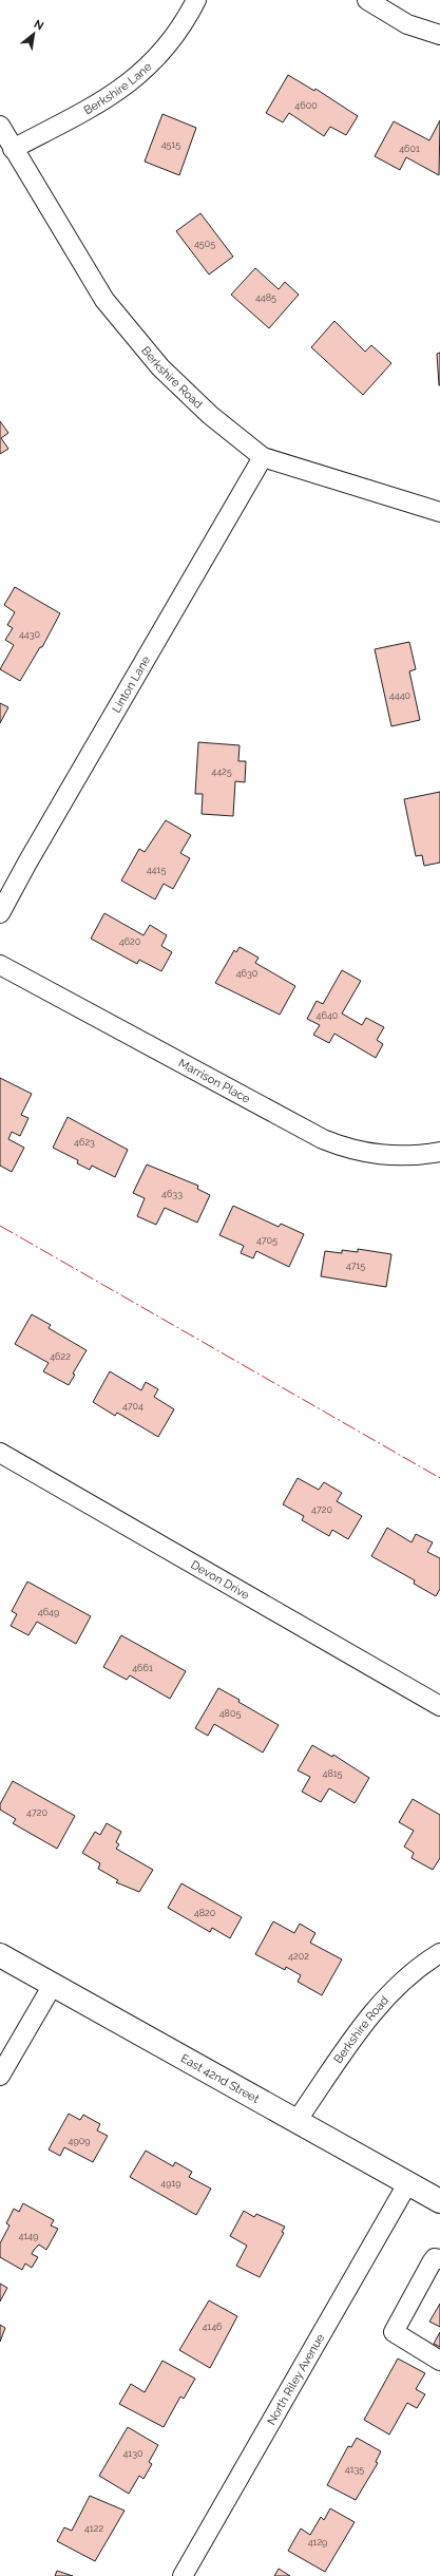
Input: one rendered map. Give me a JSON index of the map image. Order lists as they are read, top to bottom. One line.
{"streets":{"street":["Berkshire Lane","Berkshire Road","Linton Lane","Marrison Place","Devon Drive","East 42nd Street","North Riley Avenue"]},"crossings":[["Berkshire Lane","Berkshire Road"],["Berkshire Road","Linton Lane"],["Berkshire Road","East 42nd Street"],["East 42nd Street","North Riley Avenue"]],"house_numbers":["4600","4515","4601","4505","4485","4430","4440","4425","4415","4620","4630","4640","4623","4633","4705","4715","4622","4704","4720","4649","4661","4805","4815","4720","4820","4202","4909","4919","4149","4146","4130","4135","4122","4129"],"north":"top right"}
